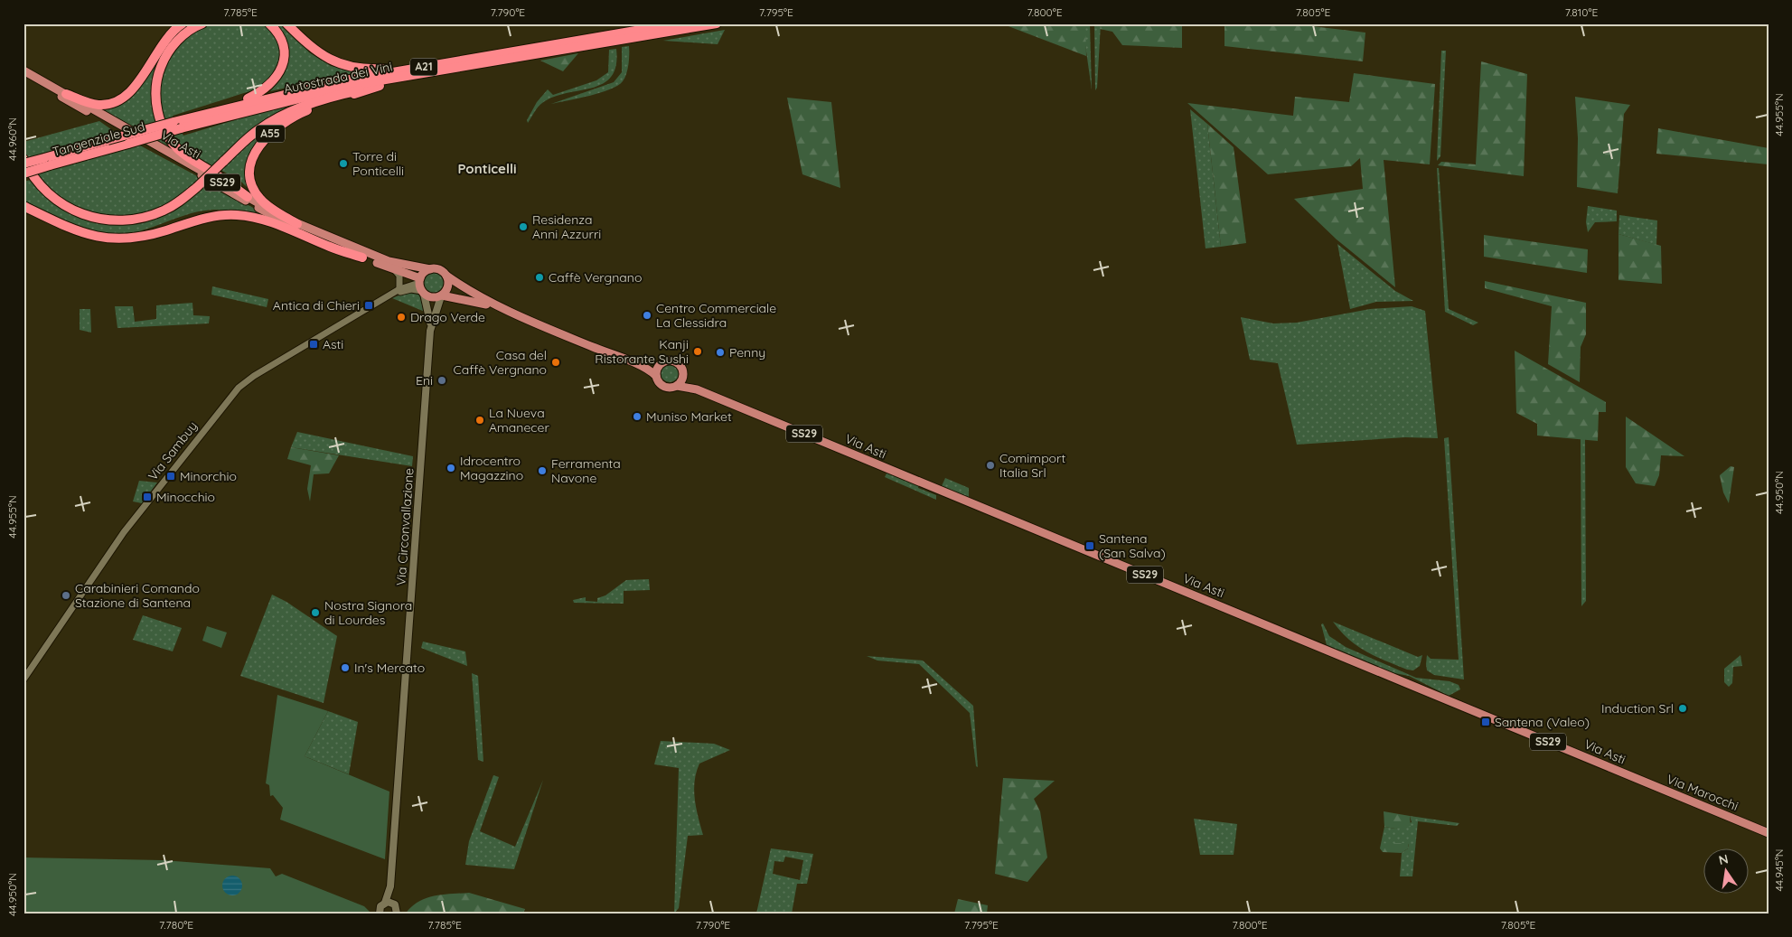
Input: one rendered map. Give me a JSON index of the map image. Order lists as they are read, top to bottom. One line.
{"streets":{"highway":["A21","Autostrada dei Vini","A55","Tangenziale Sud"],"main road":["Via Asti","SS29","Via Circonvallazione","Via Marocchi"],"street":["Via Sambuy"]},"crossings":[["Autostrada dei Vini","A55"],["Autostrada dei Vini","Tangenziale Sud"],["A55","Via Asti"],["Via Asti","Via Sambuy"],["Via Asti","Via Circonvallazione"],["Via Asti","Via Marocchi"],["Via Sambuy","Via Circonvallazione"]],"districts":["Ponticelli"],"places":{"other":["Torre di Ponticelli","Residenza Anni Azzurri","Caffè Vergnano","Centro Commerciale La Clessidra","Drago Verde","Kanji Ristorante Sushi","Penny","Casa del Caffè Vergnano","Eni","Muniso Market","La Nueva Amanecer","Comimport Italia Srl","Idrocentro Magazzino","Ferramenta Navone","Carabinieri Comando Stazione di Santena","Nostra Signora di Lourdes","In's Mercato","Induction Srl"],"transit":["Antica di Chieri","Asti","Minorchio","Minocchio","Santena (San Salva)","Santena (Valeo)"]},"north":"top","coordinates":["7.785°E","7.790°E","7.795°E","7.800°E","7.805°E","7.810°E","44.955°N","44.960°N","44.950°N","44.945°N","7.780°E"]}
